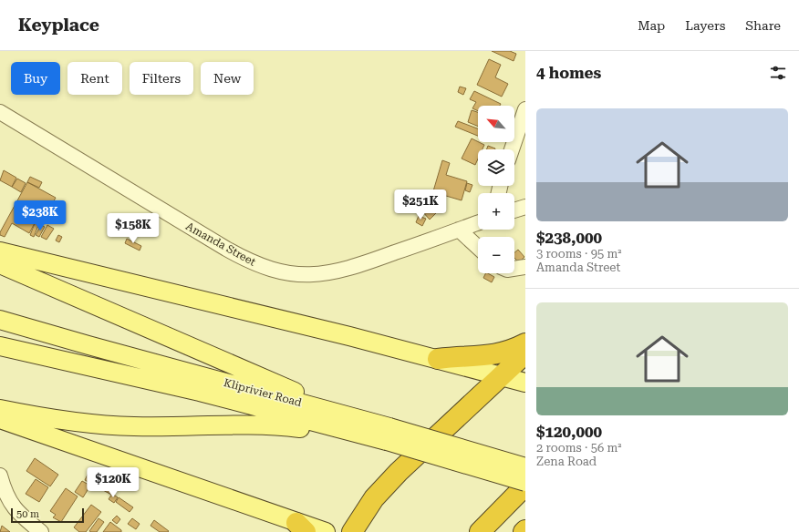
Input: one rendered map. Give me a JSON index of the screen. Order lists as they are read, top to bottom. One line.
{"streets":{"main road":["Kliprivier Road"],"street":["Amanda Street"]},"scale_bar":"50 m","north":"top left","page":{"header":"Keyplace","nav":["Map","Layers","Share"],"heading":"4 homes","chip":["Buy","Rent","Filters","New"],"list":[{"name":"$238,000","note":"3 rooms · 95 m² · Amanda Street"},{"name":"$120,000","note":"2 rooms · 56 m² · Zena Road"}],"map_buttons":["+","−"],"price":["$251K","$238K","$158K","$120K"],"scale":"50 m"}}
